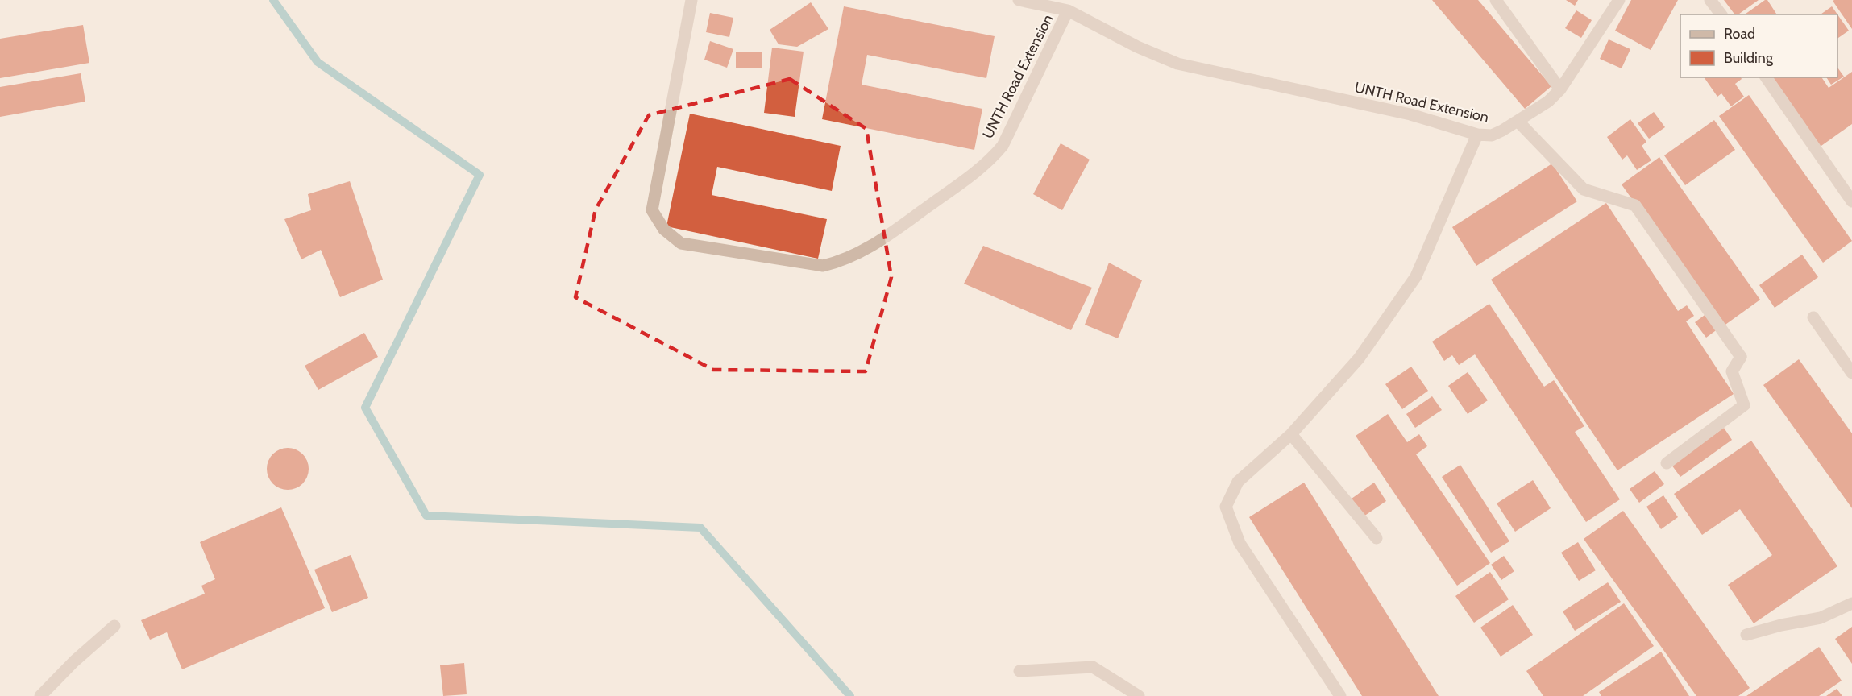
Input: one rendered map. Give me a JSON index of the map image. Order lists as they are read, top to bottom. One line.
{"streets":{"street":["UNTH Road Extension"]},"legend":["Road","Building"]}
